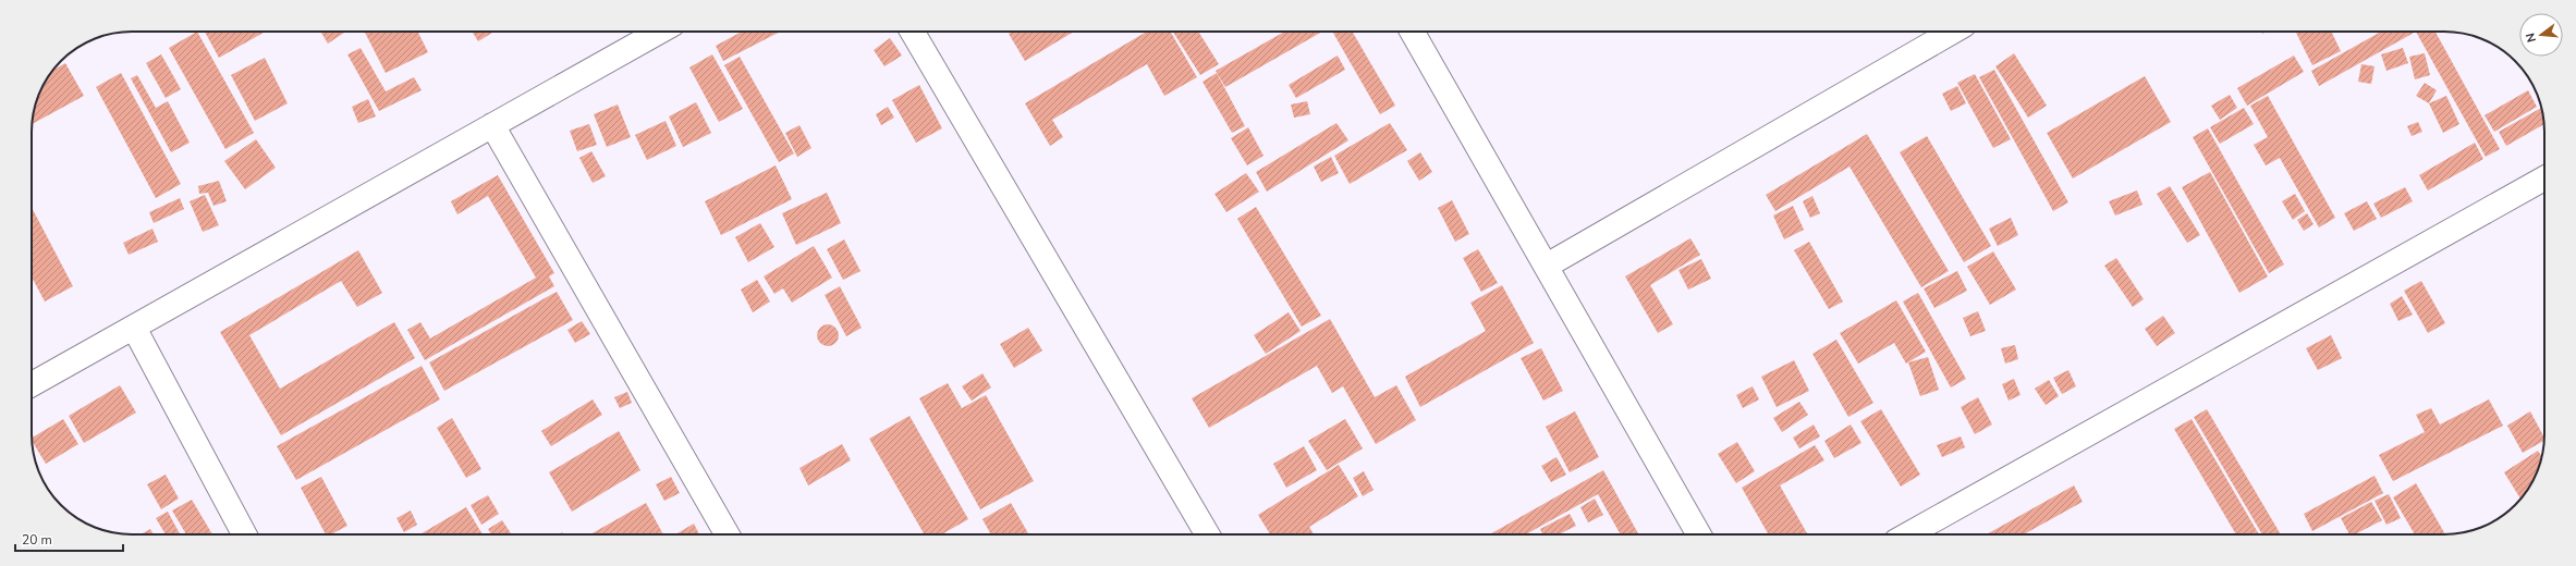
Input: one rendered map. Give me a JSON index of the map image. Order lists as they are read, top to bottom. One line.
{"scale_bar":"20 m","north":"left"}
